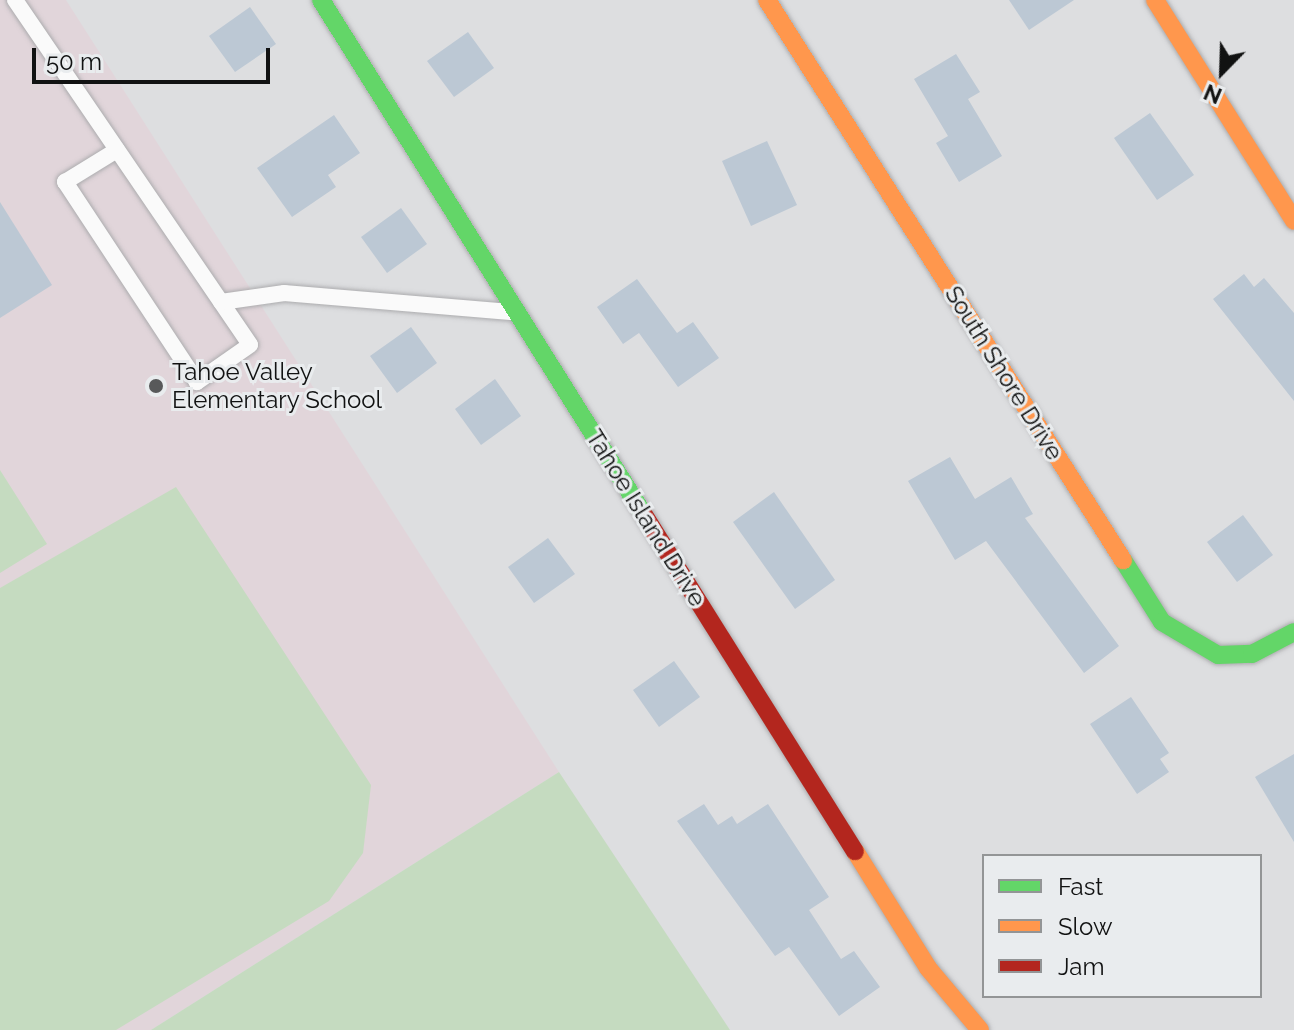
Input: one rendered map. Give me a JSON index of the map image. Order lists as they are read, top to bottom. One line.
{"streets":{"street":["South Shore Drive","Tahoe Island Drive"]},"places":["Tahoe Valley Elementary School"],"legend":["Fast","Slow","Jam"],"scale_bar":"50 m","north":"bottom left"}
